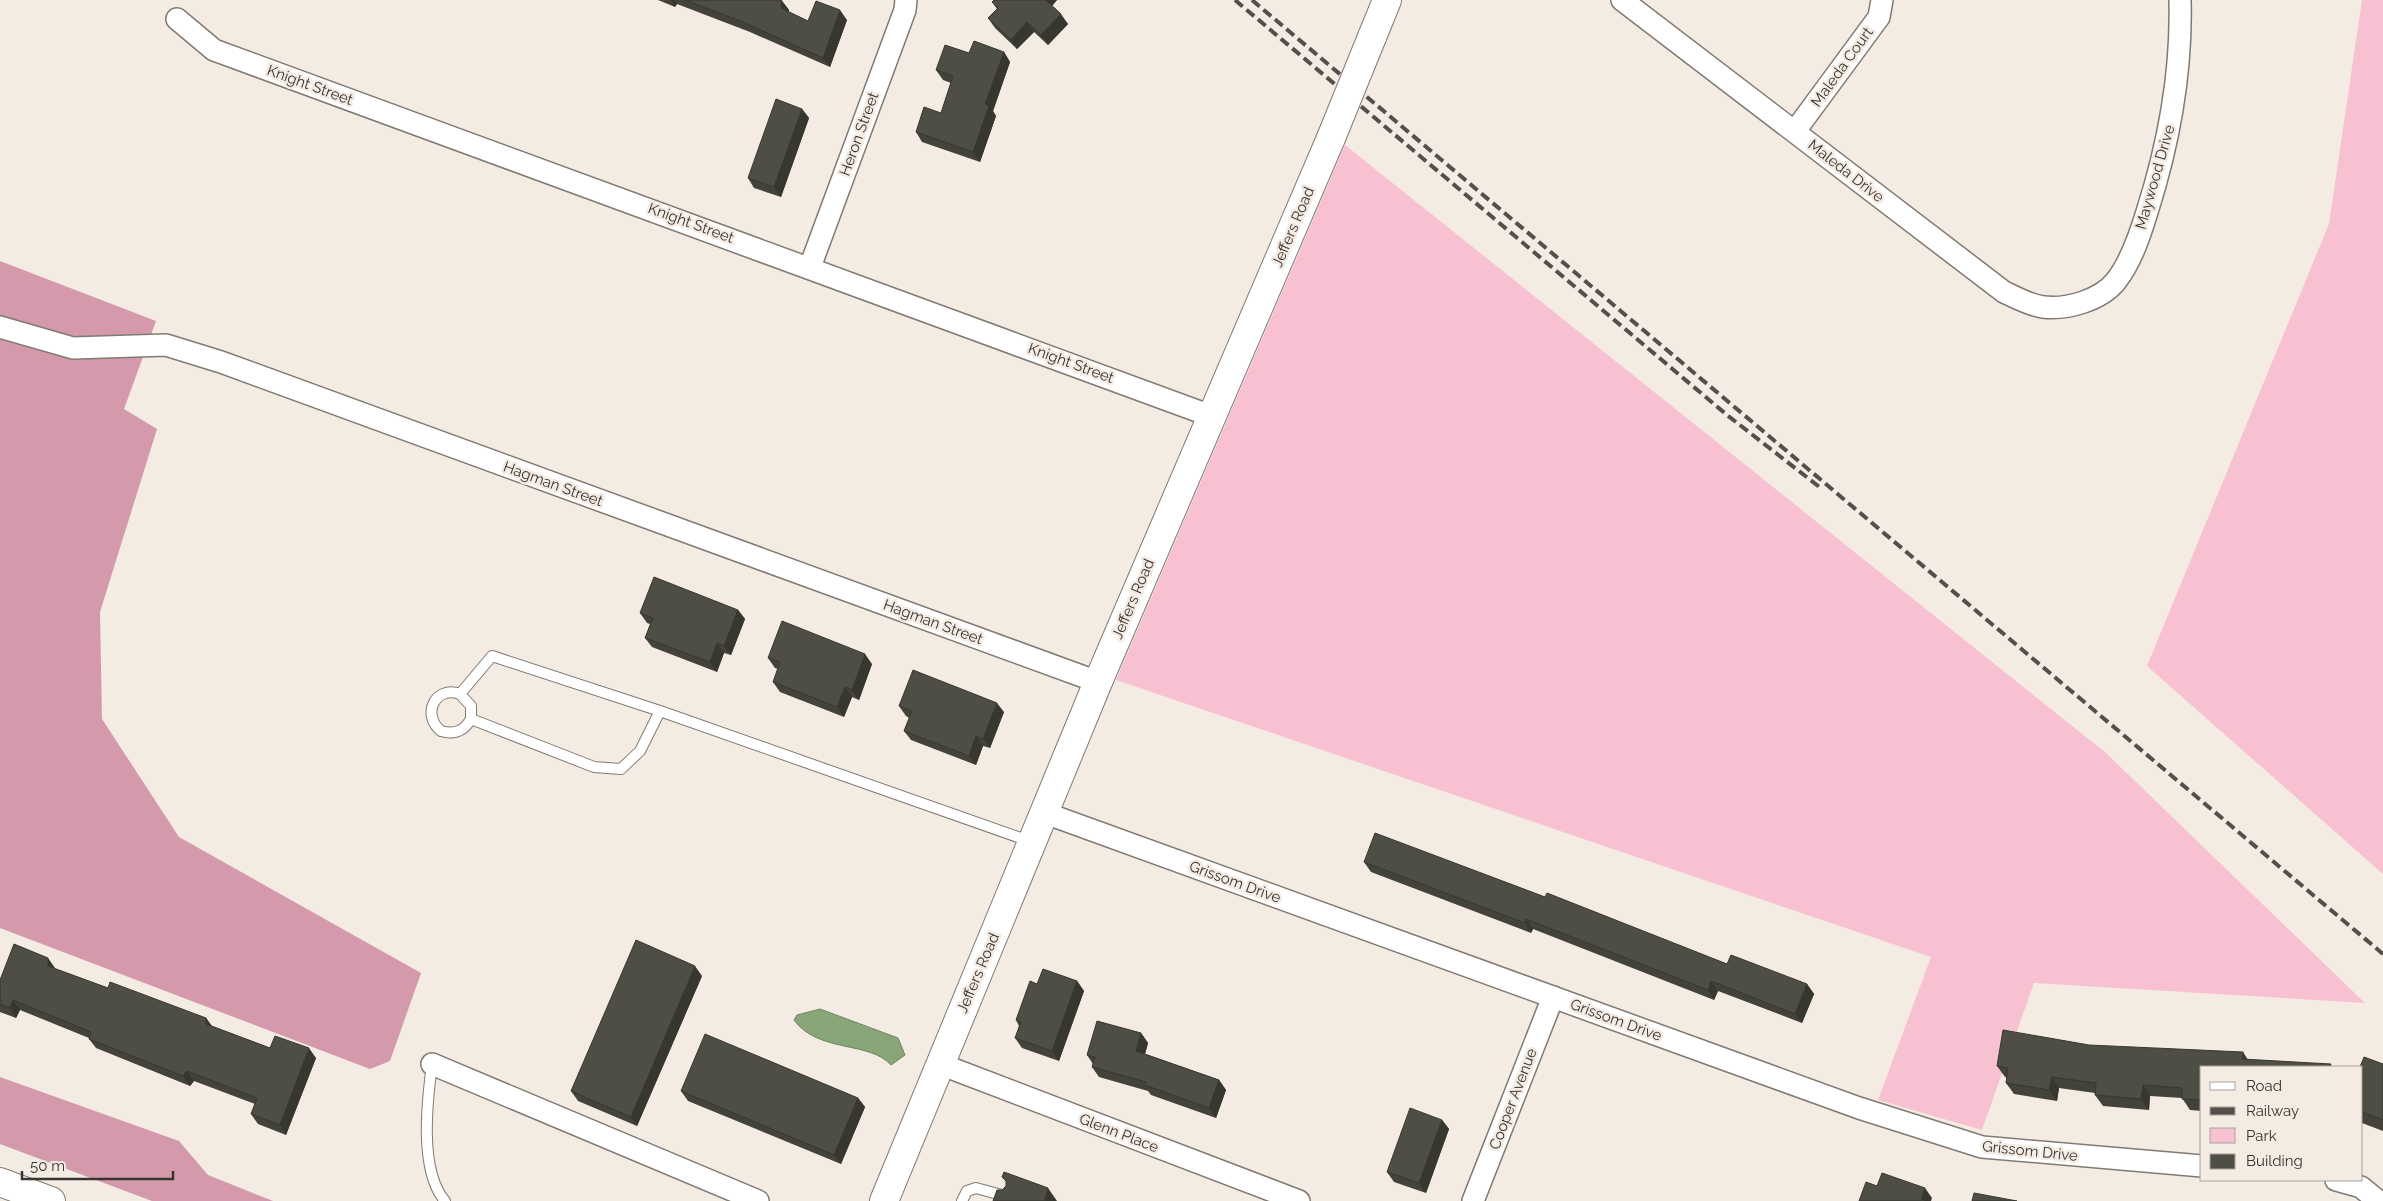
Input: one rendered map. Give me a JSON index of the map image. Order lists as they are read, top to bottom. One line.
{"streets":{"main road":["Jeffers Road"],"street":["Maleda Court","Knight Street","Heron Street","Maleda Drive","Maywood Drive","Hagman Street","Grissom Drive","Cooper Avenue","Glenn Place"]},"crossings":[["Maleda Court","Maleda Drive"],["Knight Street","Heron Street"],["Knight Street","Jeffers Road"],["Maleda Drive","Maywood Drive"],["Jeffers Road","Hagman Street"],["Jeffers Road","Grissom Drive"],["Jeffers Road","Glenn Place"],["Grissom Drive","Cooper Avenue"]],"legend":["Road","Railway","Park","Building"],"scale_bar":"50 m"}
